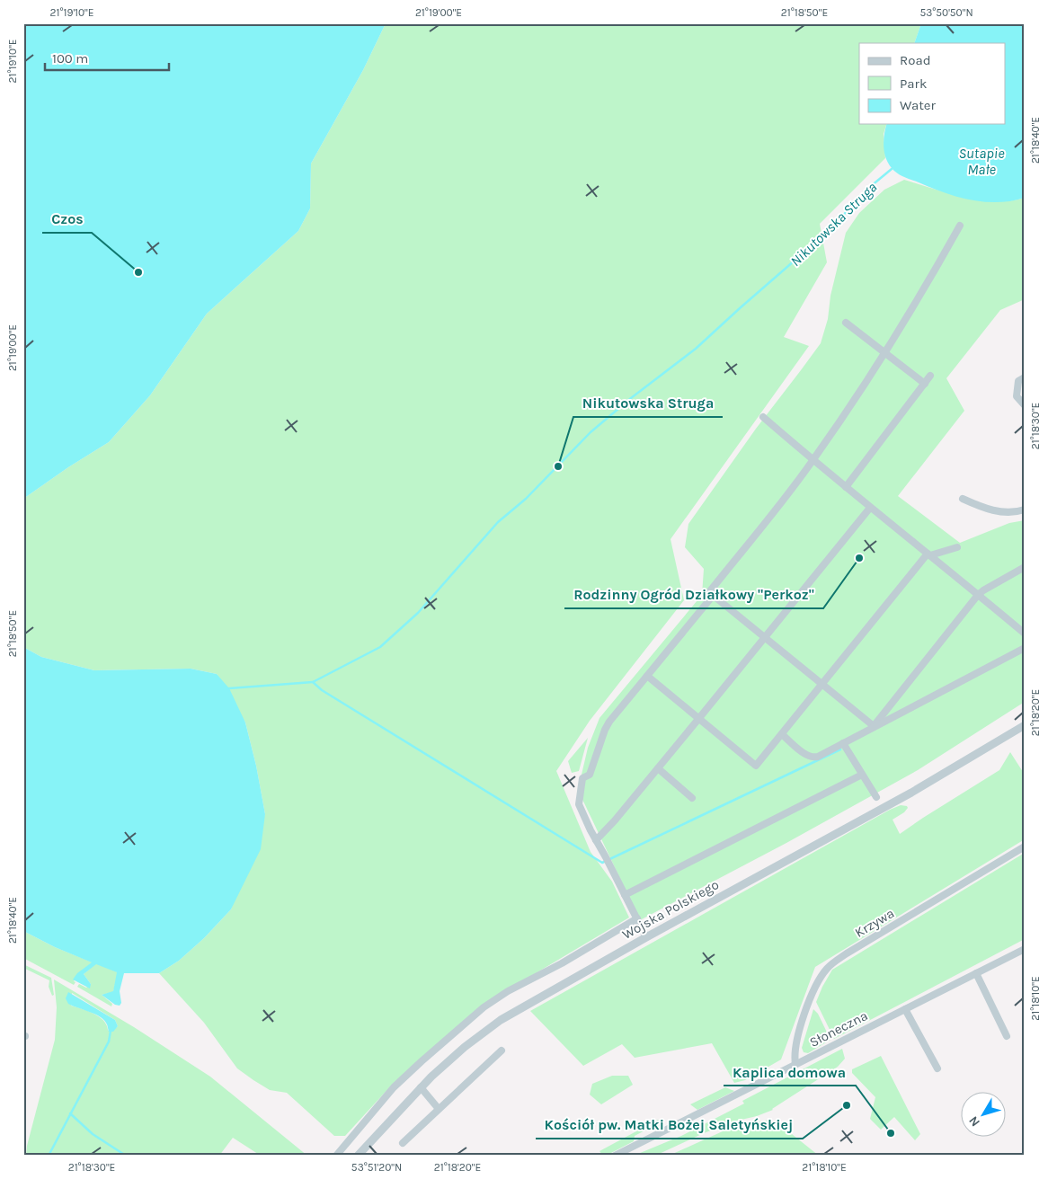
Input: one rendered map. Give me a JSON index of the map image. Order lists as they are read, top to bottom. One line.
{"streets":{"street":["Wojska Polskiego","Krzywa","Słoneczna"]},"crossings":[["Krzywa","Słoneczna"]],"water":["Sutapie Małe","Nikutowska Struga"],"places":["Czos","Nikutowska Struga","Rodzinny Ogród Działkowy \"Perkoz\"","Kościół pw. Matki Bożej Saletyńskiej","Kaplica domowa"],"legend":["Road","Park","Water"],"scale_bar":"100 m","north":"bottom left","coordinates":["21°19'10\"E","21°19'00\"E","21°18'50\"E","53°50'50\"N","21°18'40\"E","21°18'30\"E","21°18'20\"E","21°18'10\"E","53°51'20\"N"]}
